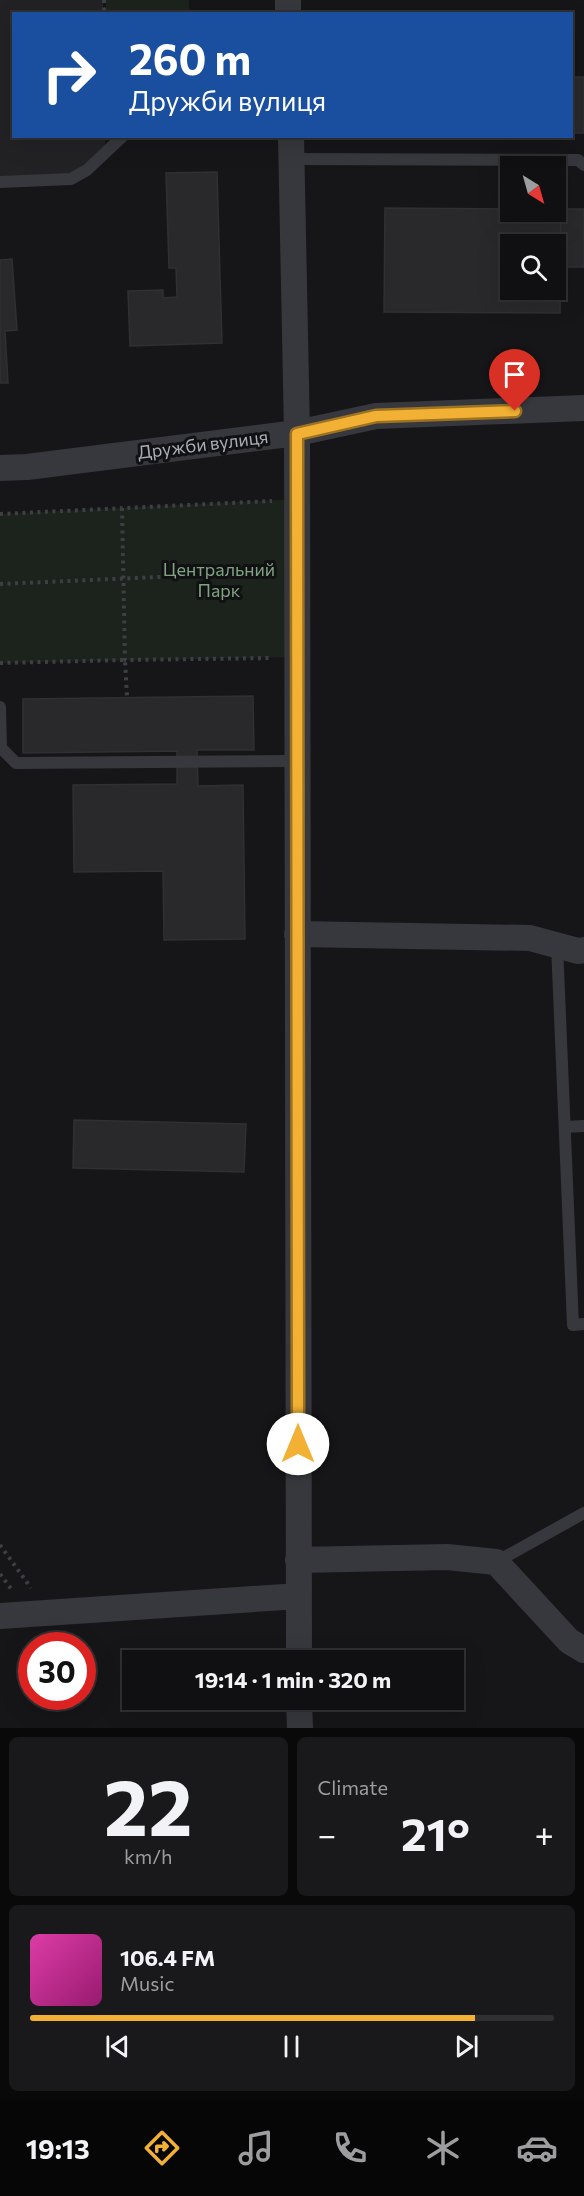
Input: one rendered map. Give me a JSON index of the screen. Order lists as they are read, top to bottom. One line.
{"streets":{"street":["Дружби вулиця"]},"parks":["Центральний Парк"],"north":"bottom right","page":{"turn":["260 m","Дружби вулиця"],"limit":"30","trip":"19:14 · 1 min · 320 m","tile":[["22","km/h"],"Climate"],"heat":["−","21°","+"],"song":["106.4 FM","Music"],"tabs":"19:13"}}
